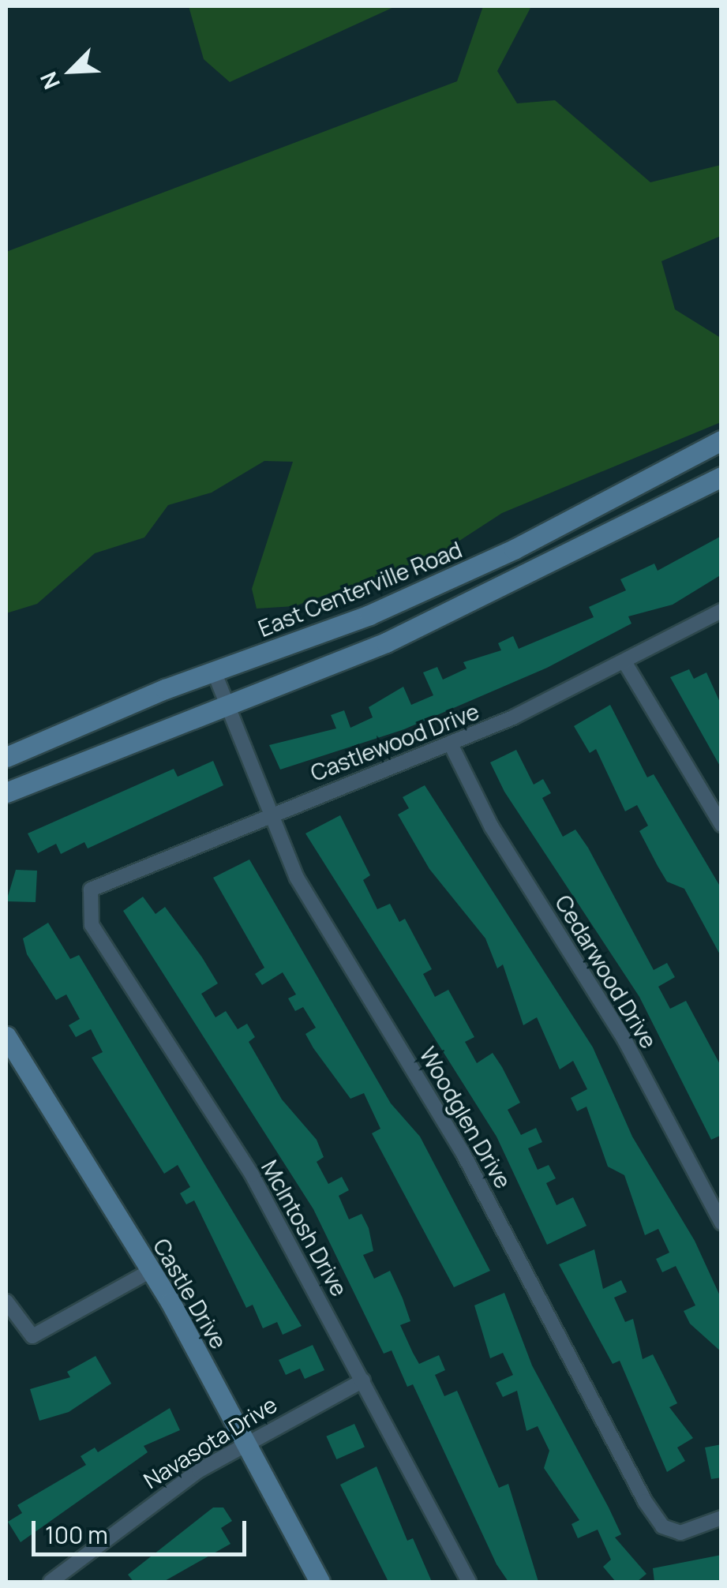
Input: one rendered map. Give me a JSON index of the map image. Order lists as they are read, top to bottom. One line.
{"streets":{"main road":["East Centerville Road","Castle Drive"],"street":["Castlewood Drive","Cedarwood Drive","Woodglen Drive","McIntosh Drive","Navasota Drive"]},"crossings":[["East Centerville Road","Woodglen Drive"],["Castlewood Drive","Cedarwood Drive"],["Castlewood Drive","Woodglen Drive"],["Castlewood Drive","McIntosh Drive"],["McIntosh Drive","Navasota Drive"],["Castle Drive","Navasota Drive"]],"scale_bar":"100 m","north":"bottom left"}
